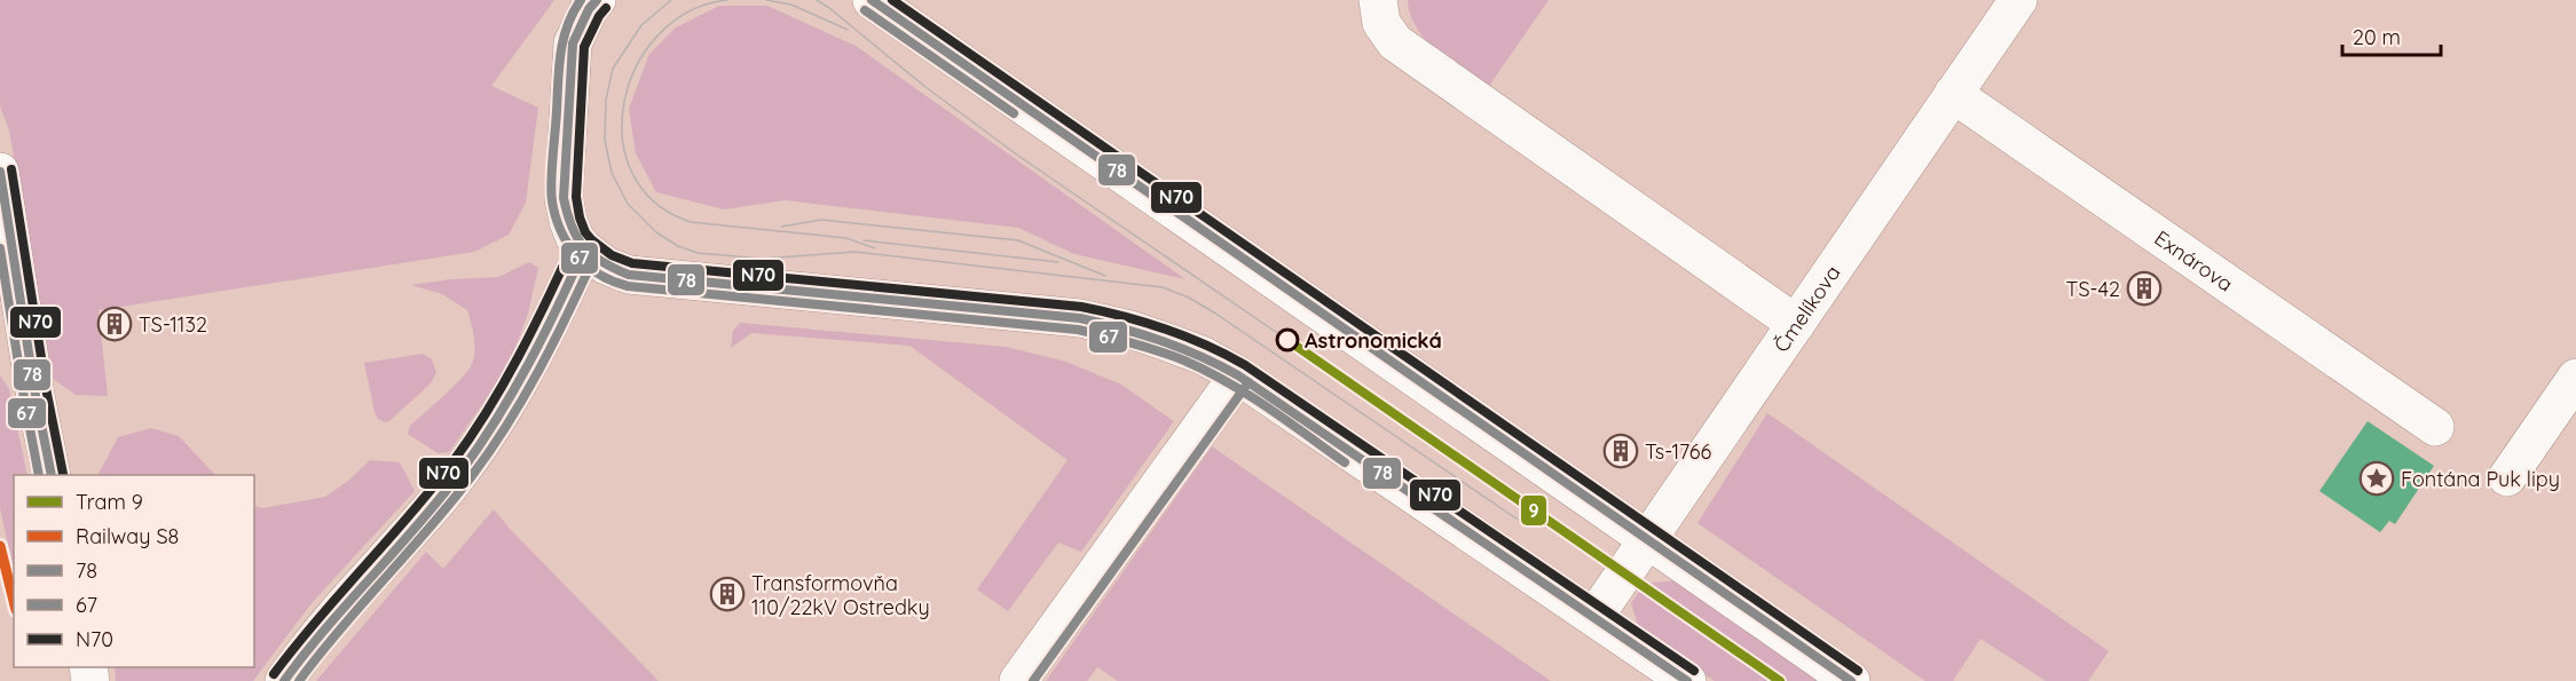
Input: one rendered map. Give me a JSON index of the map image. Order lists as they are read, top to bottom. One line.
{"streets":{"street":["Exnárova","Čmelíkova"]},"crossings":[["Exnárova","Čmelíkova"]],"places":{"building":["TS-42","TS-1132","Ts-1766","Transformovňa 110/22kV Ostredky"],"other":["Astronomická"],"place":["Fontána Puk lipy"]},"lines":["transit line 78","transit line 67","transit line N70","tram line 9","rail line S8"],"legend":["Tram 9","Railway S8","78","67","N70"],"scale_bar":"20 m"}
